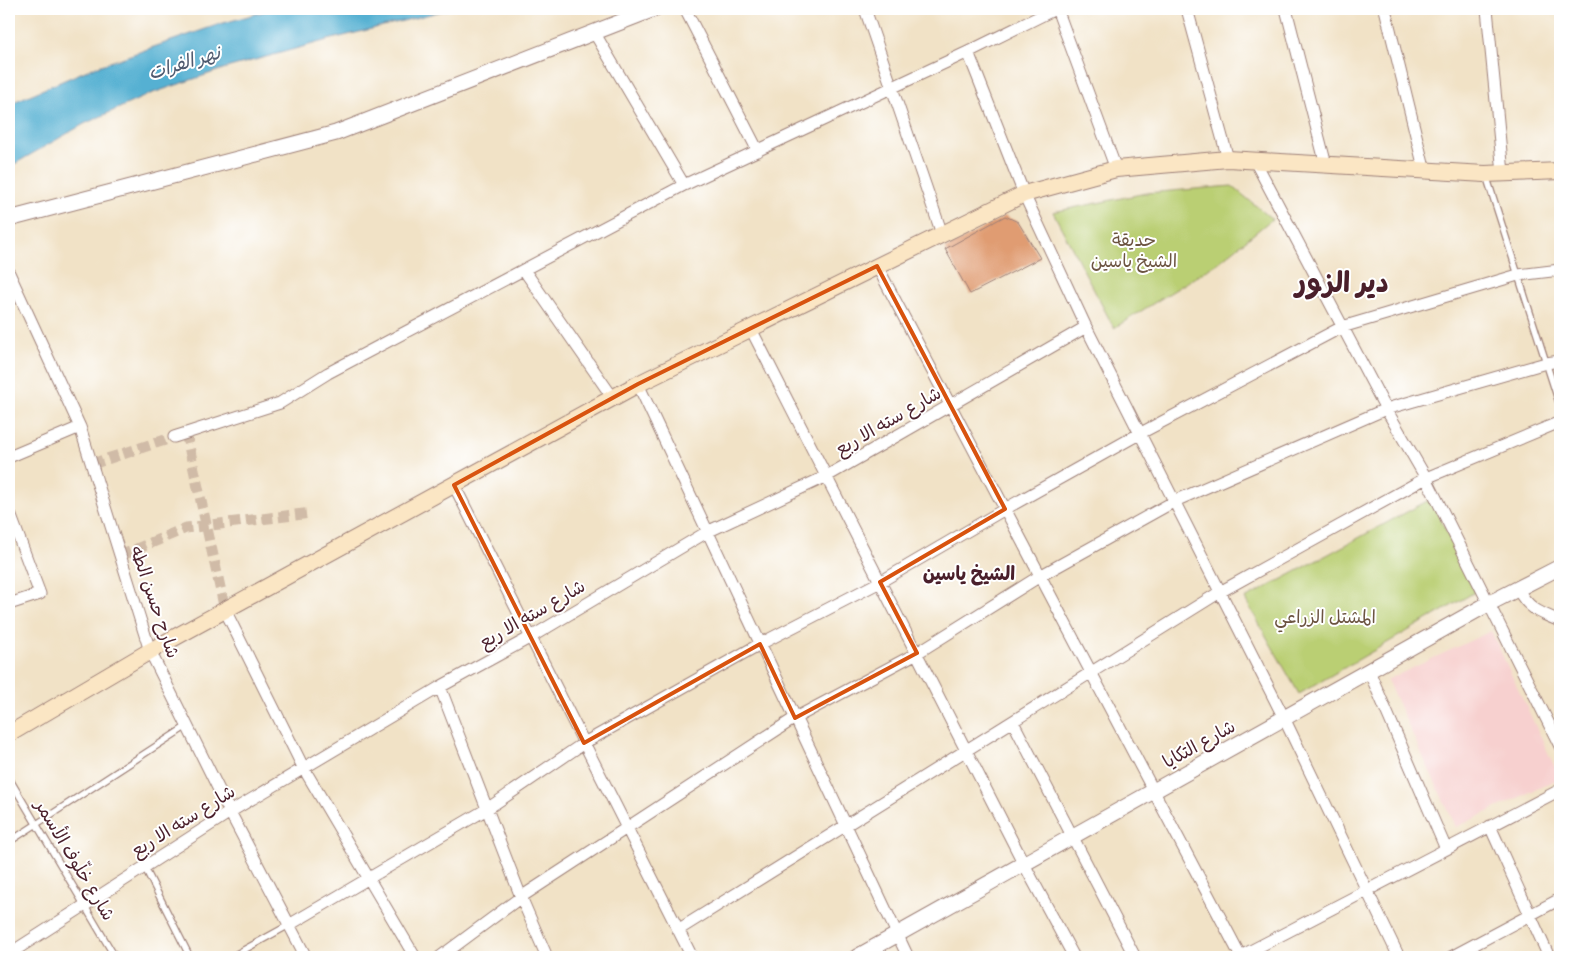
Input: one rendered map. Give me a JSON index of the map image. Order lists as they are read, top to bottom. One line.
{"streets":{"street":["شارع سته الا ربع","شارح حسن الطه","شارع التكايا"],"lane":["شارع خلّوف الأسمر"]},"crossings":[["شارع سته الا ربع","شارح حسن الطه"],["شارع سته الا ربع","شارع خلّوف الأسمر"]],"districts":["دير الزور","الشيخ ياسين"],"water":["نهر الفرات"],"parks":["حديقة الشيخ ياسين","المشتل الزراعي"]}
